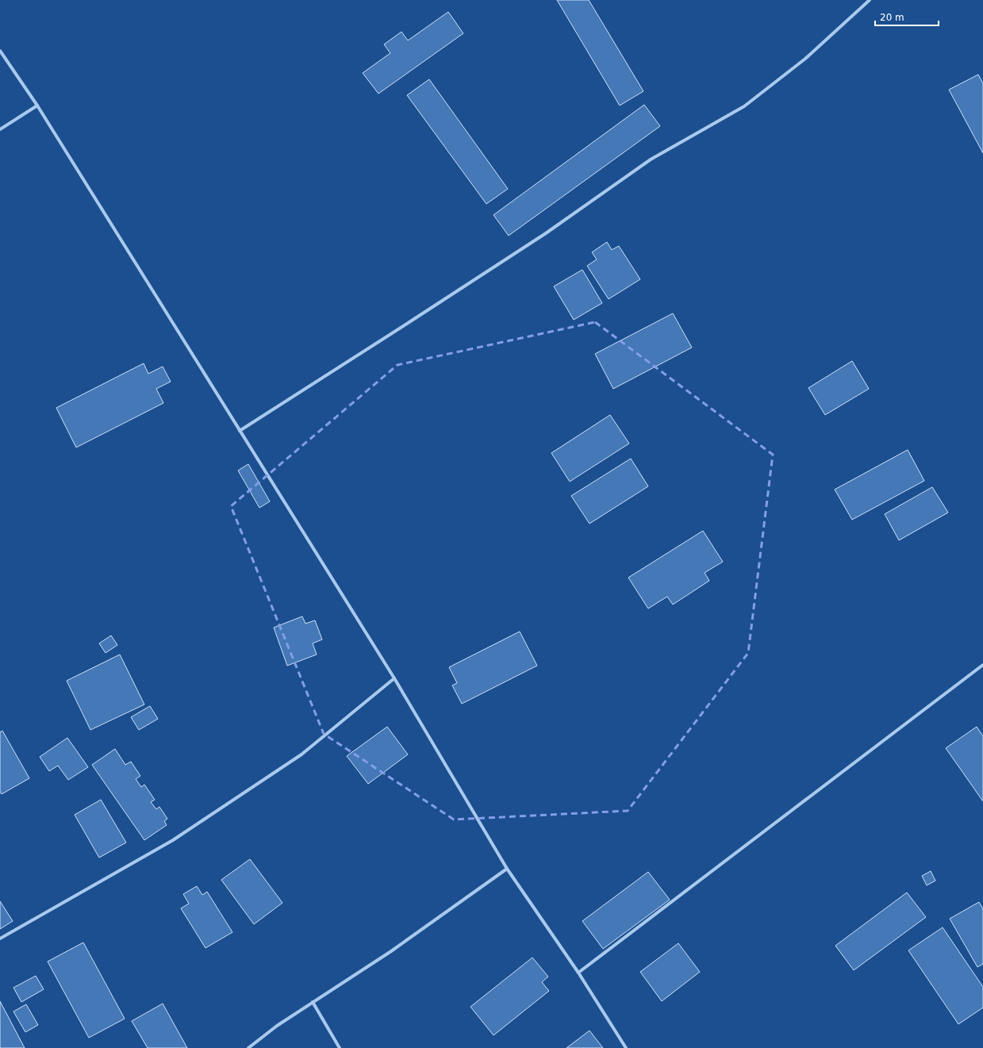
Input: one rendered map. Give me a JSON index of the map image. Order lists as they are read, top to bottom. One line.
{"scale_bar":"20 m"}
